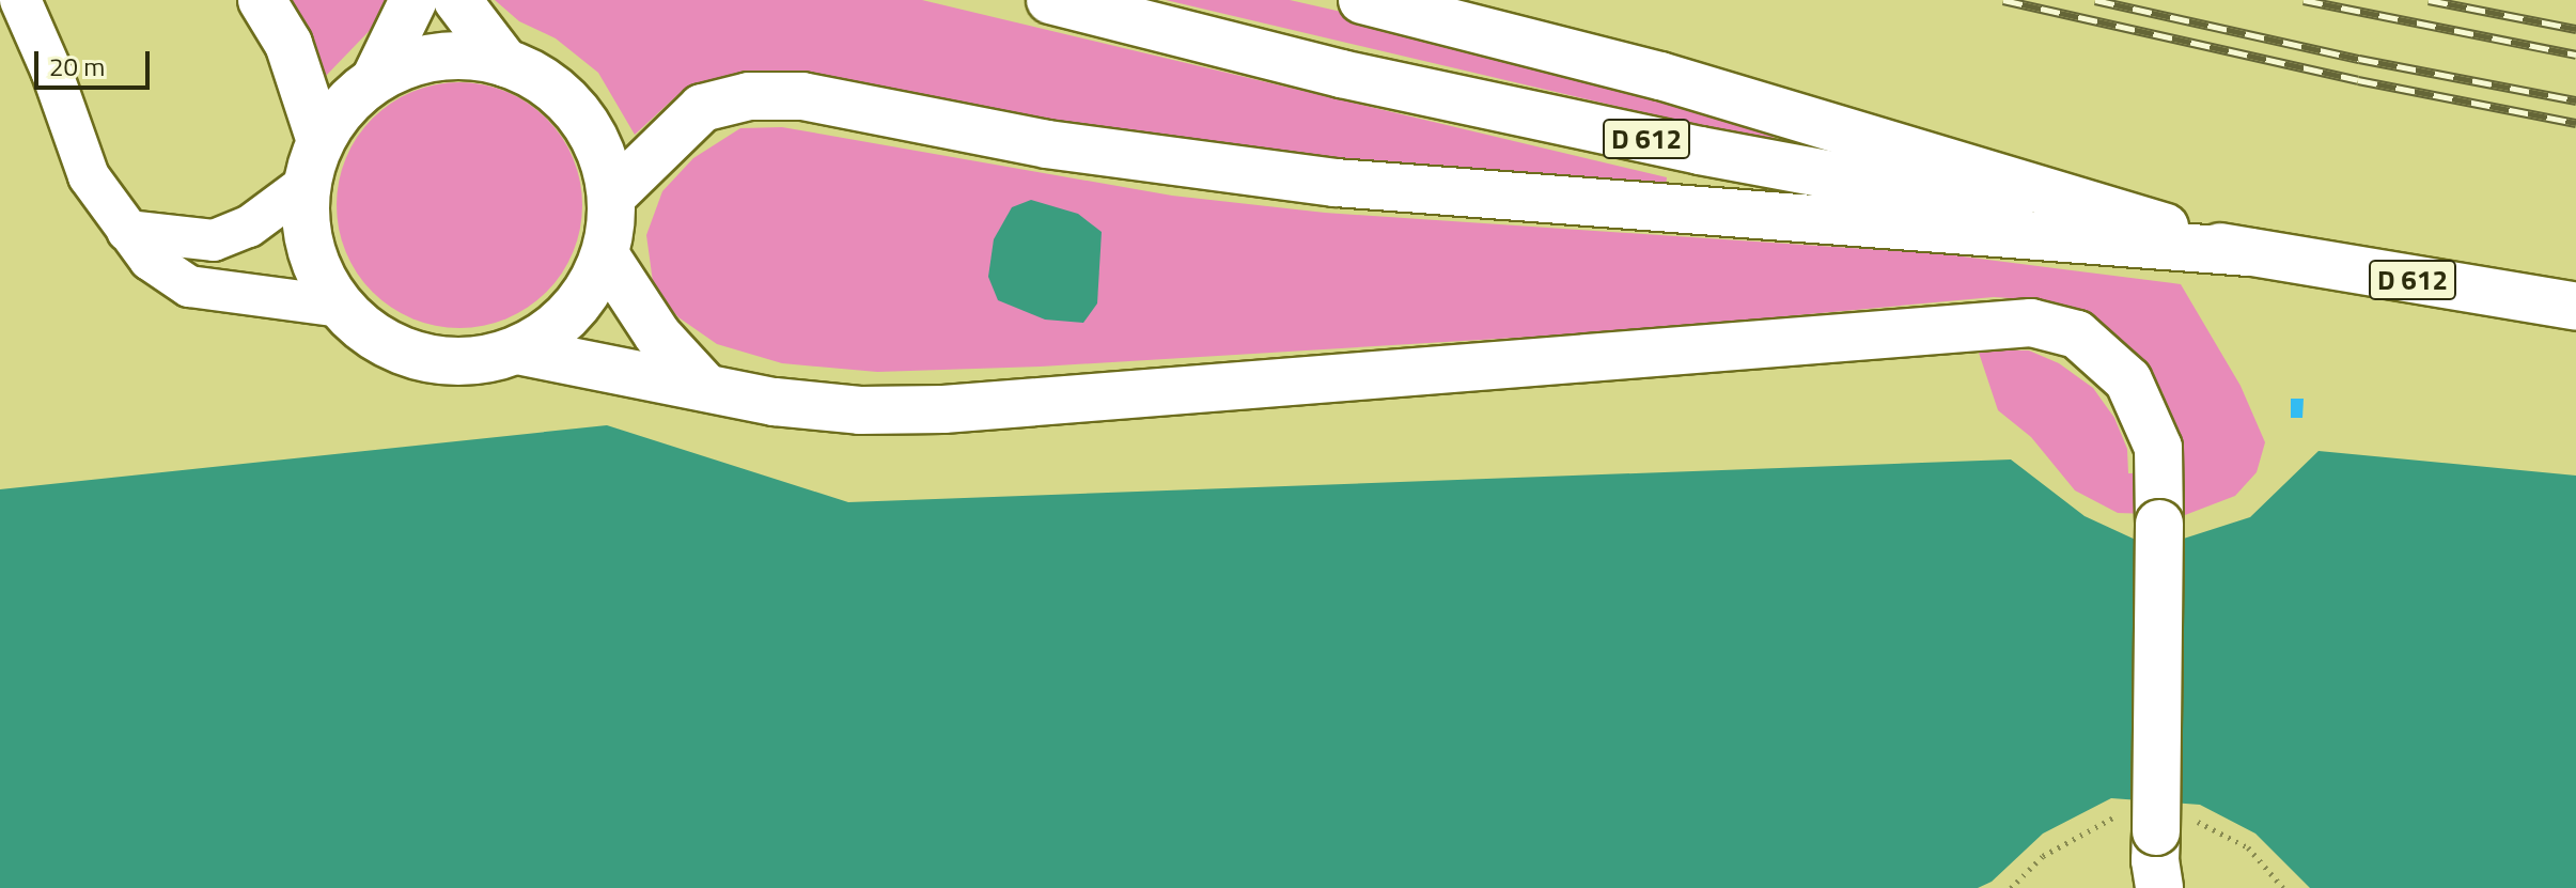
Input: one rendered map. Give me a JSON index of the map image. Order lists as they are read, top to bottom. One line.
{"streets":{"main road":["D 612"]},"scale_bar":"20 m"}
